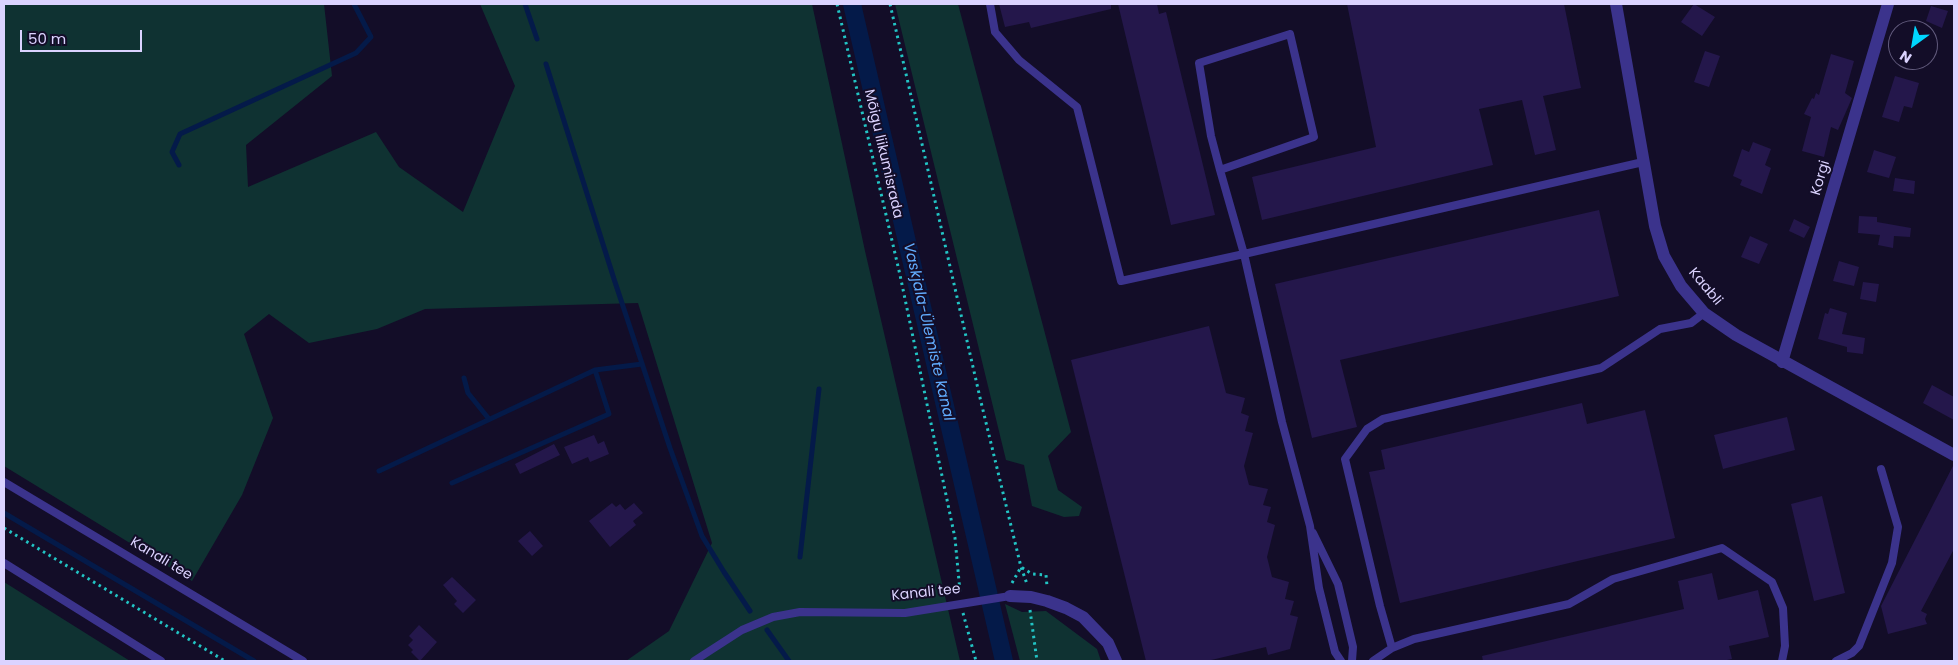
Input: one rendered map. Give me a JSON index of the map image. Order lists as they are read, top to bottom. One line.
{"streets":{"street":["Korgi","Kaabli","Kanali tee"],"path":["Mõigu liikumisrada"]},"crossings":[["Mõigu liikumisrada","Kanali tee"],["Korgi","Kaabli"]],"water":["Vaskjala-Ülemiste kanal"],"scale_bar":"50 m","north":"bottom left"}
